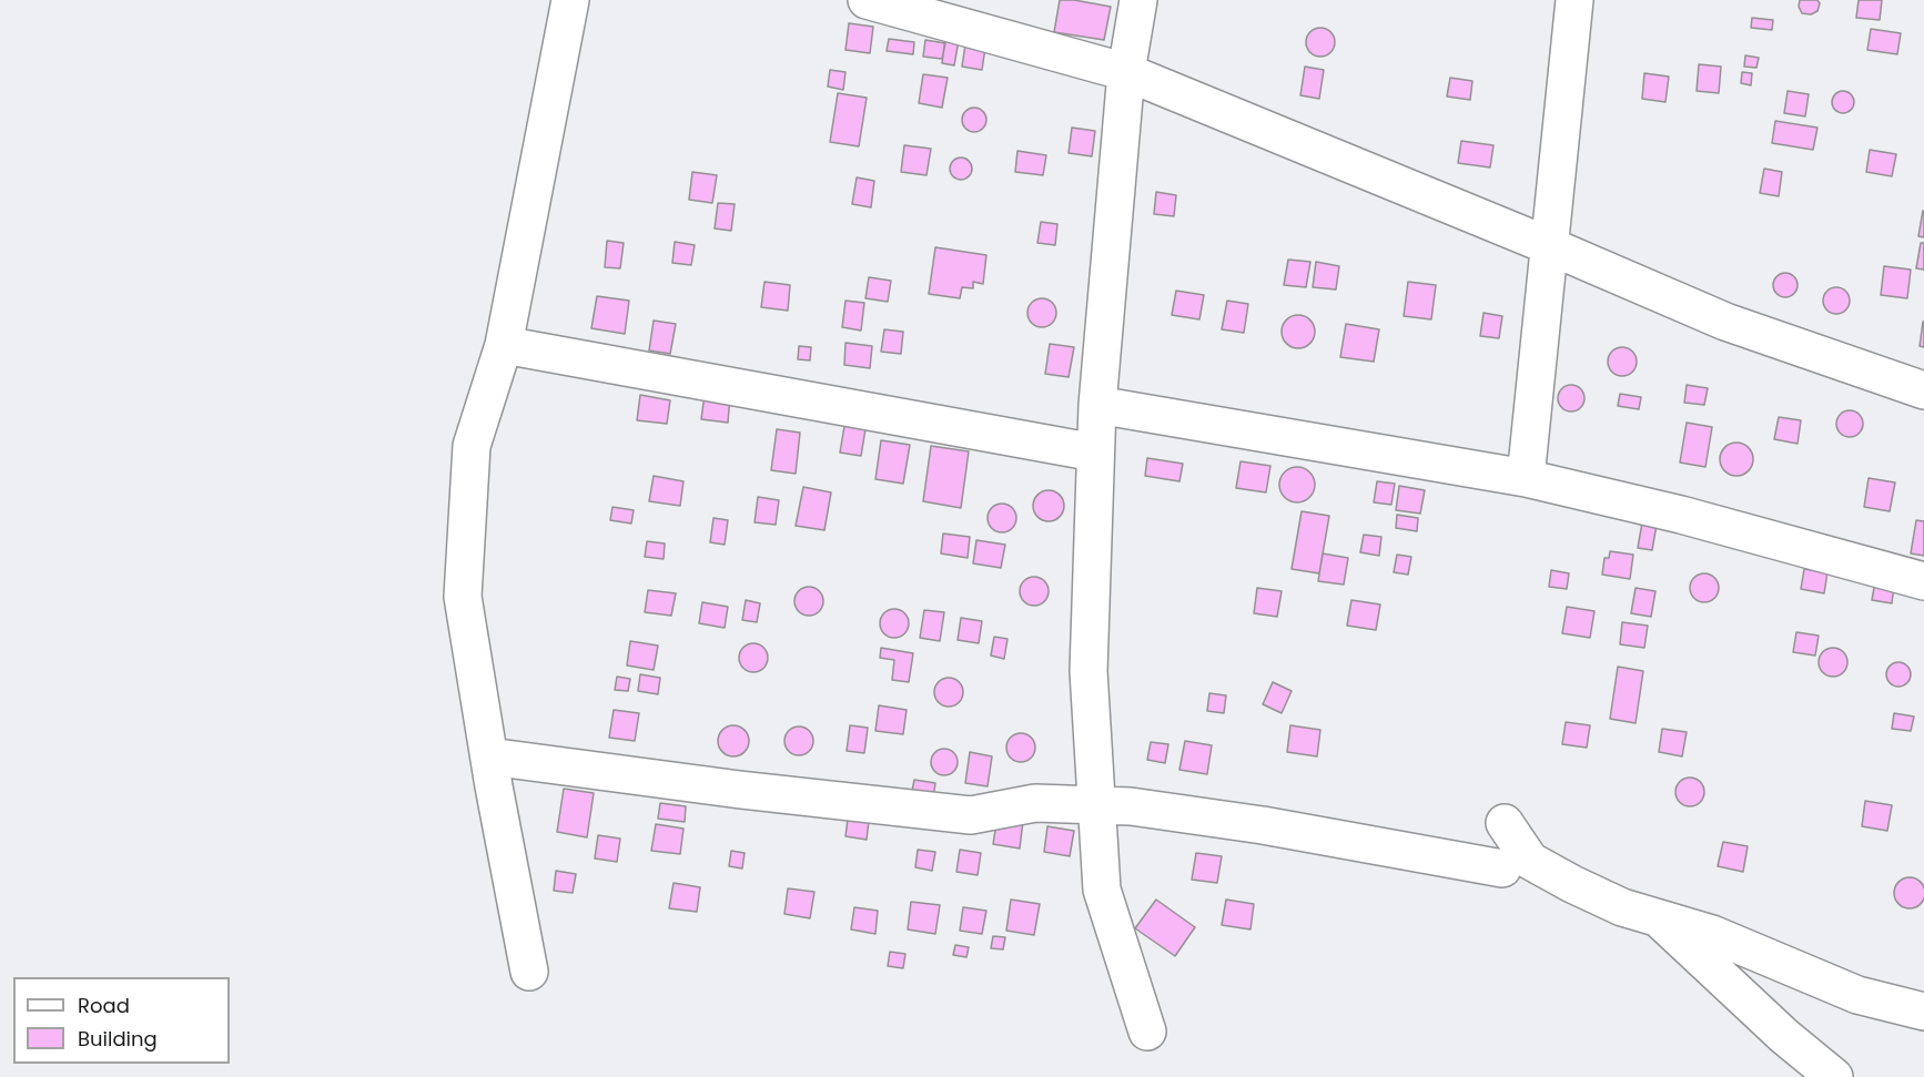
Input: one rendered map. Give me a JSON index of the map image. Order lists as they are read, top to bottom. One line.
{"legend":["Road","Building"]}
